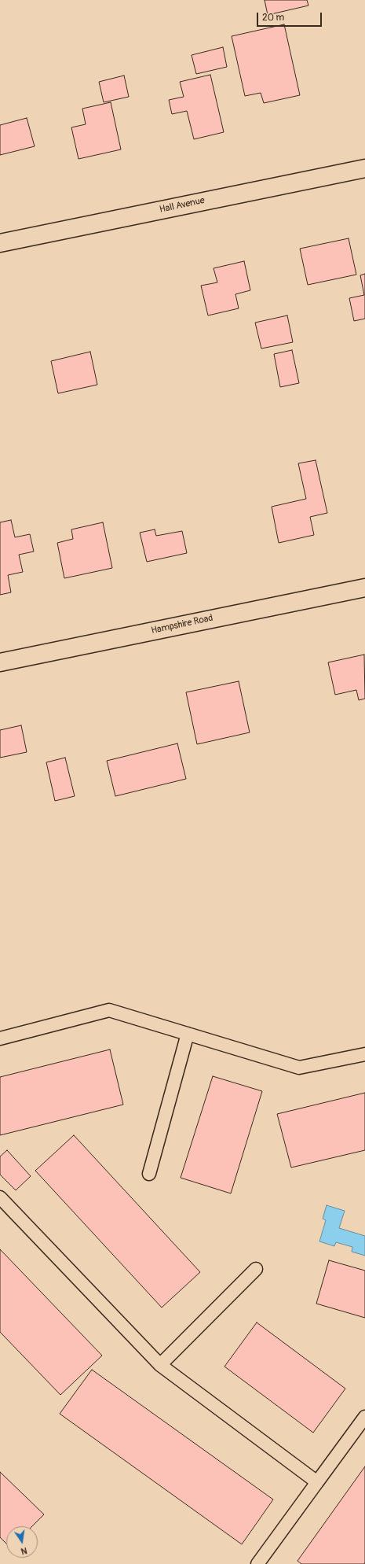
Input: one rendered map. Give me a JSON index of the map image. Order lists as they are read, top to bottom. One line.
{"streets":{"street":["Hall Avenue","Hampshire Road"]},"scale_bar":"20 m","north":"bottom"}
